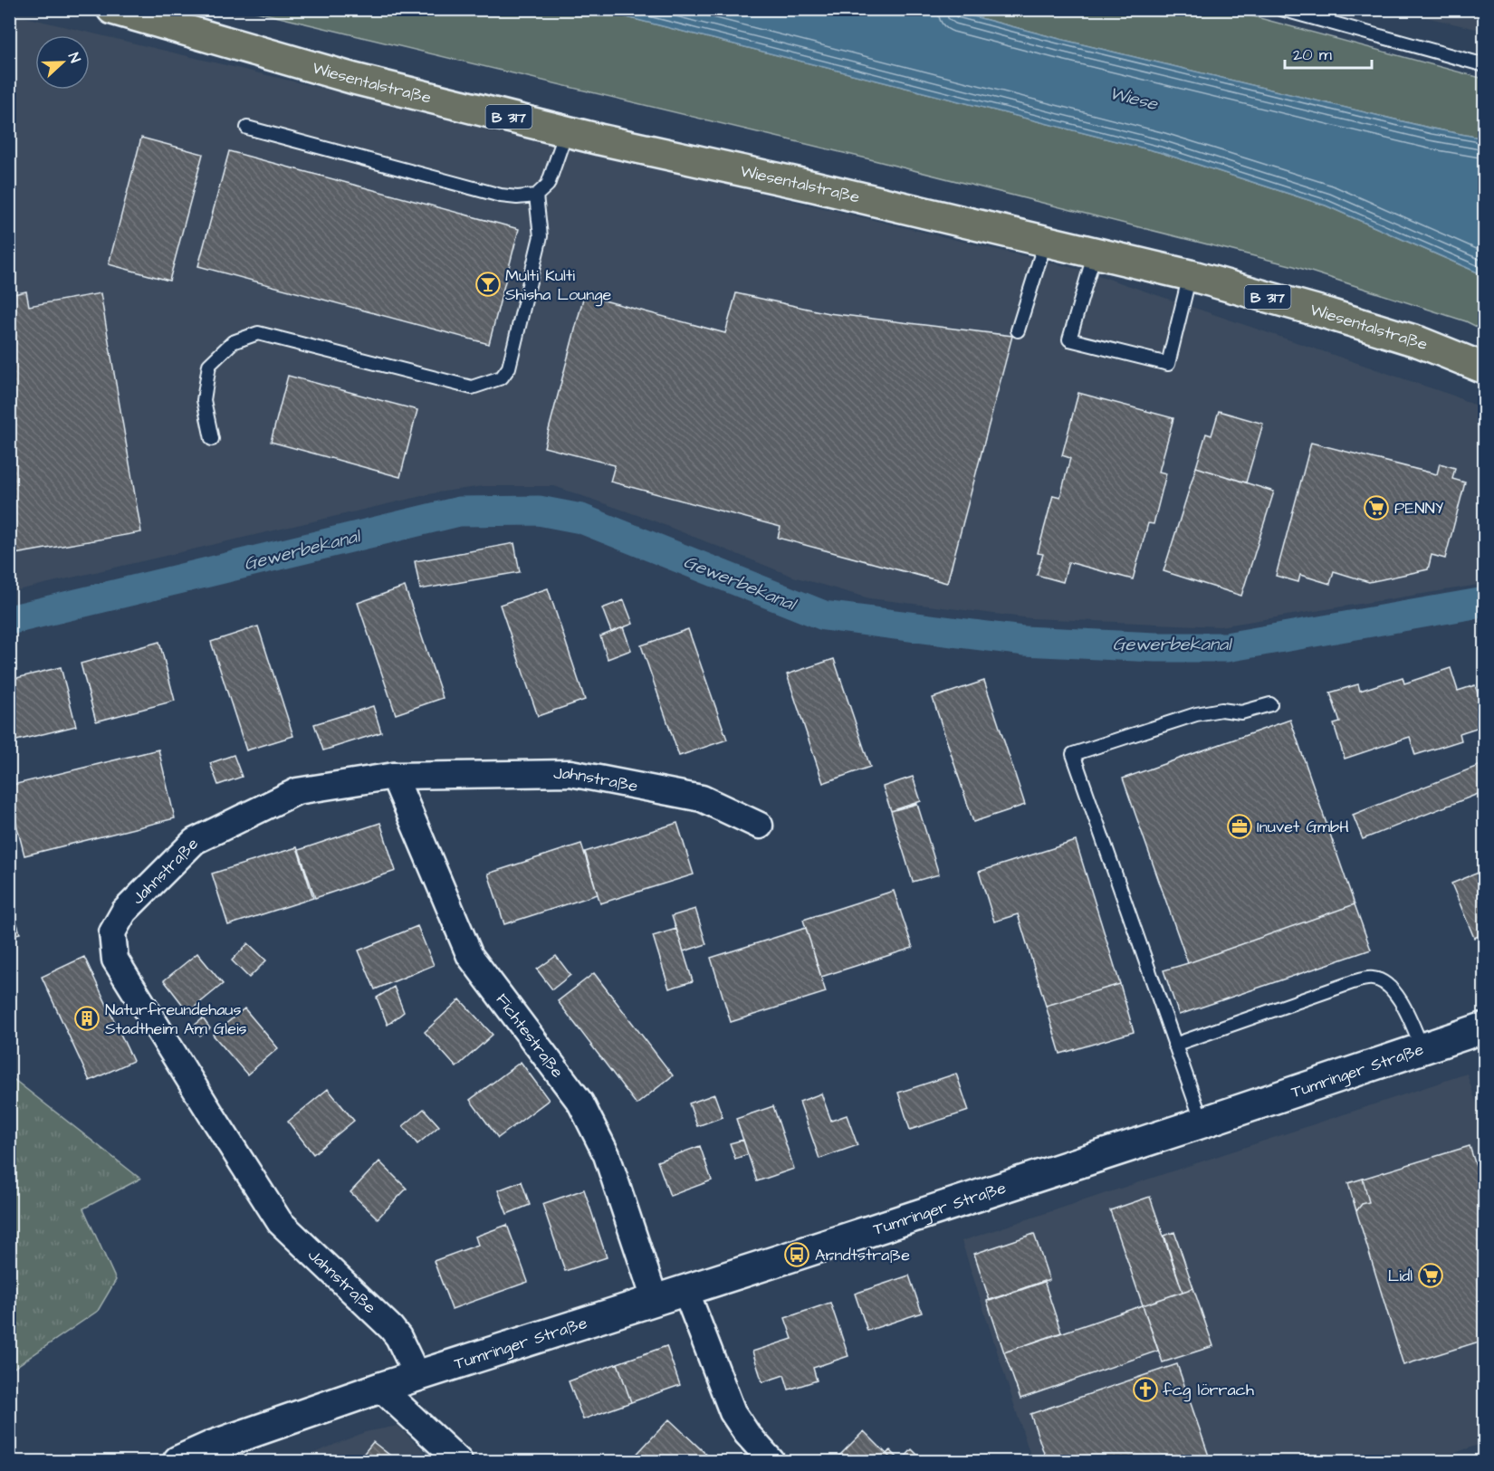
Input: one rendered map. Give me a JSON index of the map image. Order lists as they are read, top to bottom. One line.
{"streets":{"main road":["Wiesentalstraße","B 317","Tumringer Straße"],"street":["Jahnstraße","Fichtestraße"]},"crossings":[["Jahnstraße","Fichtestraße"],["Jahnstraße","Tumringer Straße"],["Fichtestraße","Tumringer Straße"]],"water":["Wiese","Gewerbekanal"],"places":{"bar":["Multi Kulti Shisha Lounge"],"supermarket":["PENNY","Lidl"],"office":["Inuvet GmbH"],"building":["Naturfreundehaus Stadtheim Am Gleis"],"bus stop":["Arndtstraße"],"church":["fcg lörrach"]},"scale_bar":"20 m","north":"right"}
